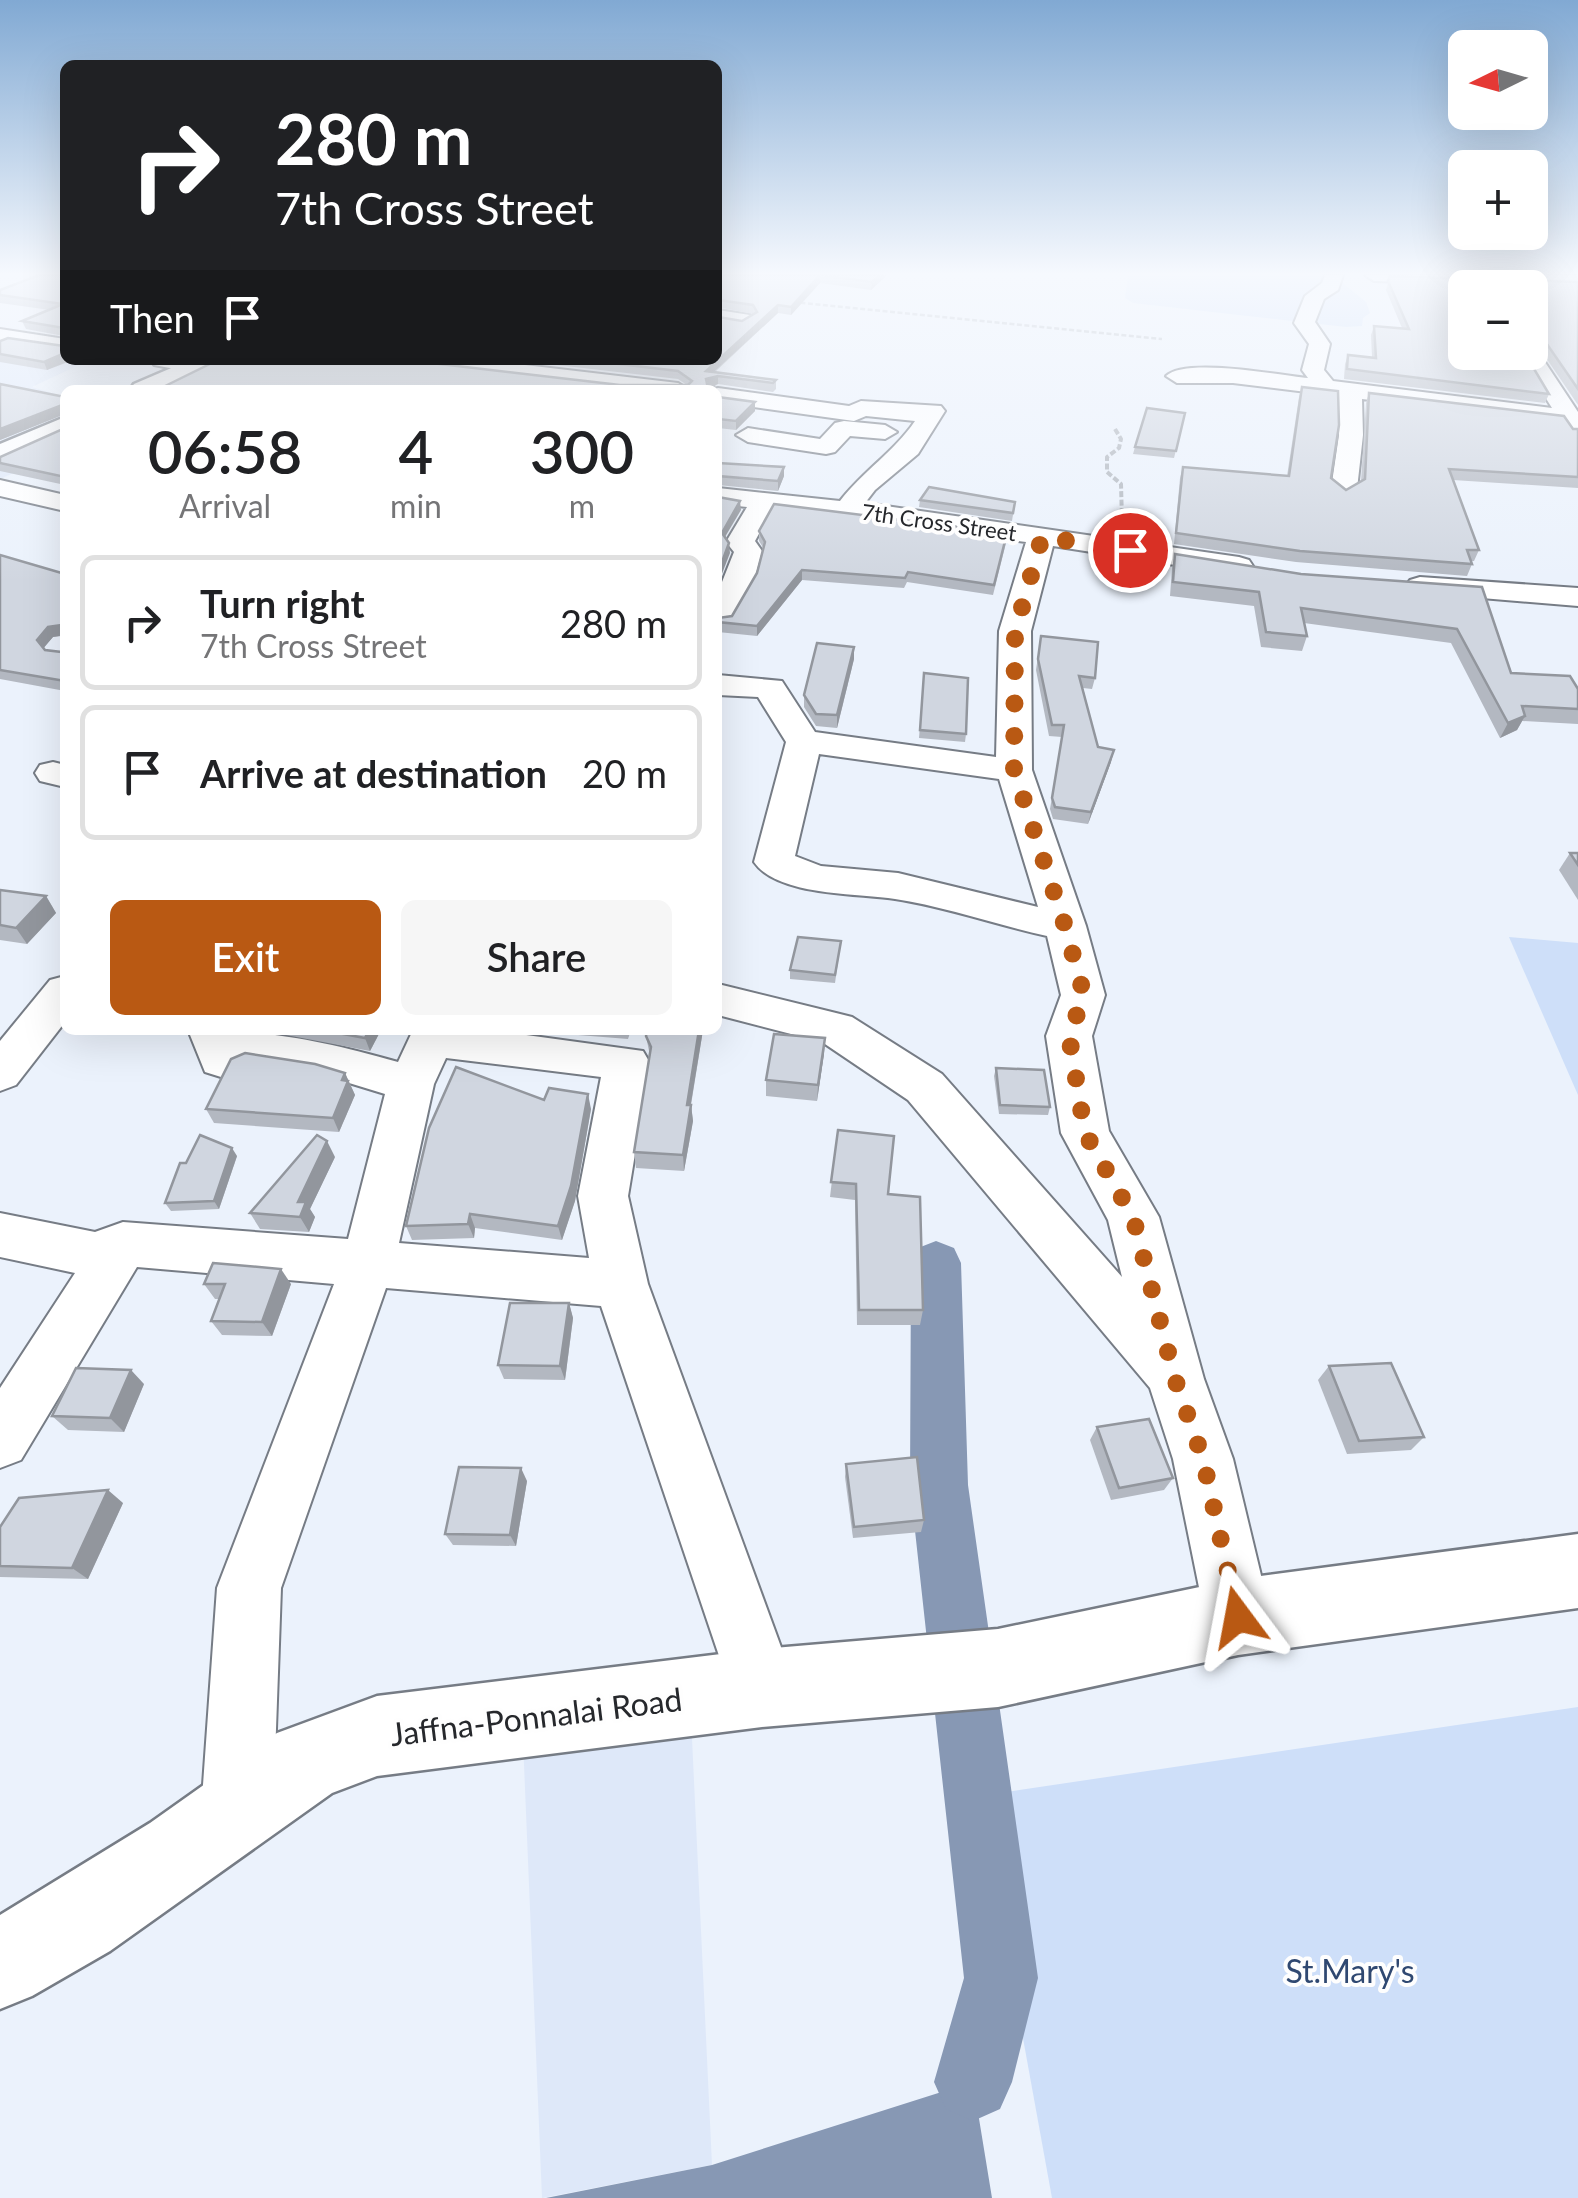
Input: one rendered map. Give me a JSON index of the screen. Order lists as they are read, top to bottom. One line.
{"streets":{"main road":["Jaffna-Ponnalai Road"],"street":["7th Cross Street"]},"parks":["St.Mary's"],"north":"left","page":{"map_buttons":["+","−"],"turn":["280 m","7th Cross Street"],"then":"Then","eta":["06:58","Arrival","4","min","300","m"],"list":[{"name":"Turn right","note":"7th Cross Street","value":"280 m"},{"name":"Arrive at destination","value":"20 m"}],"buttons":["Exit","Share"]}}
